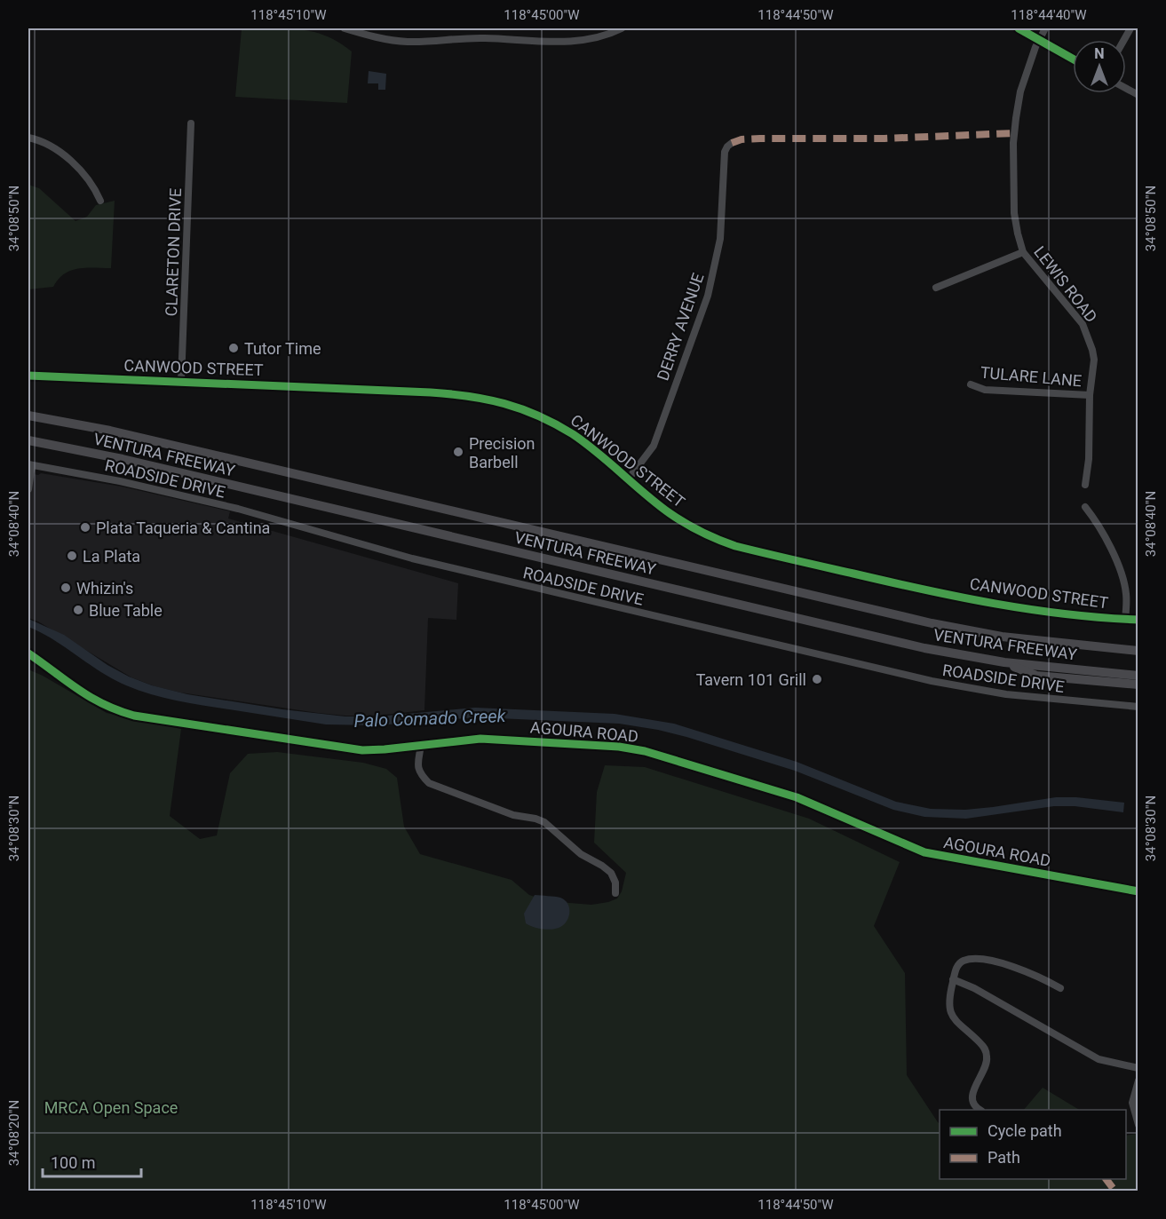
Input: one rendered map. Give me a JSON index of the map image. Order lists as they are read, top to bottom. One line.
{"streets":{"highway":["VENTURA FREEWAY"],"main road":["AGOURA ROAD"],"street":["CLARETON DRIVE","LEWIS ROAD","DERRY AVENUE","CANWOOD STREET","TULARE LANE","ROADSIDE DRIVE"]},"crossings":[["CLARETON DRIVE","CANWOOD STREET"],["LEWIS ROAD","TULARE LANE"],["DERRY AVENUE","CANWOOD STREET"]],"water":["Palo Comado Creek"],"parks":["MRCA Open Space"],"places":["Tutor Time","Precision Barbell","Plata Taqueria & Cantina","La Plata","Whizin's","Blue Table","Tavern 101 Grill"],"legend":["Cycle path","Path"],"scale_bar":"100 m","north":"top","coordinates":["118°45'10\"W","118°45'00\"W","118°44'50\"W","118°44'40\"W","34°08'50\"N","34°08'40\"N","34°08'30\"N","34°08'20\"N"]}
